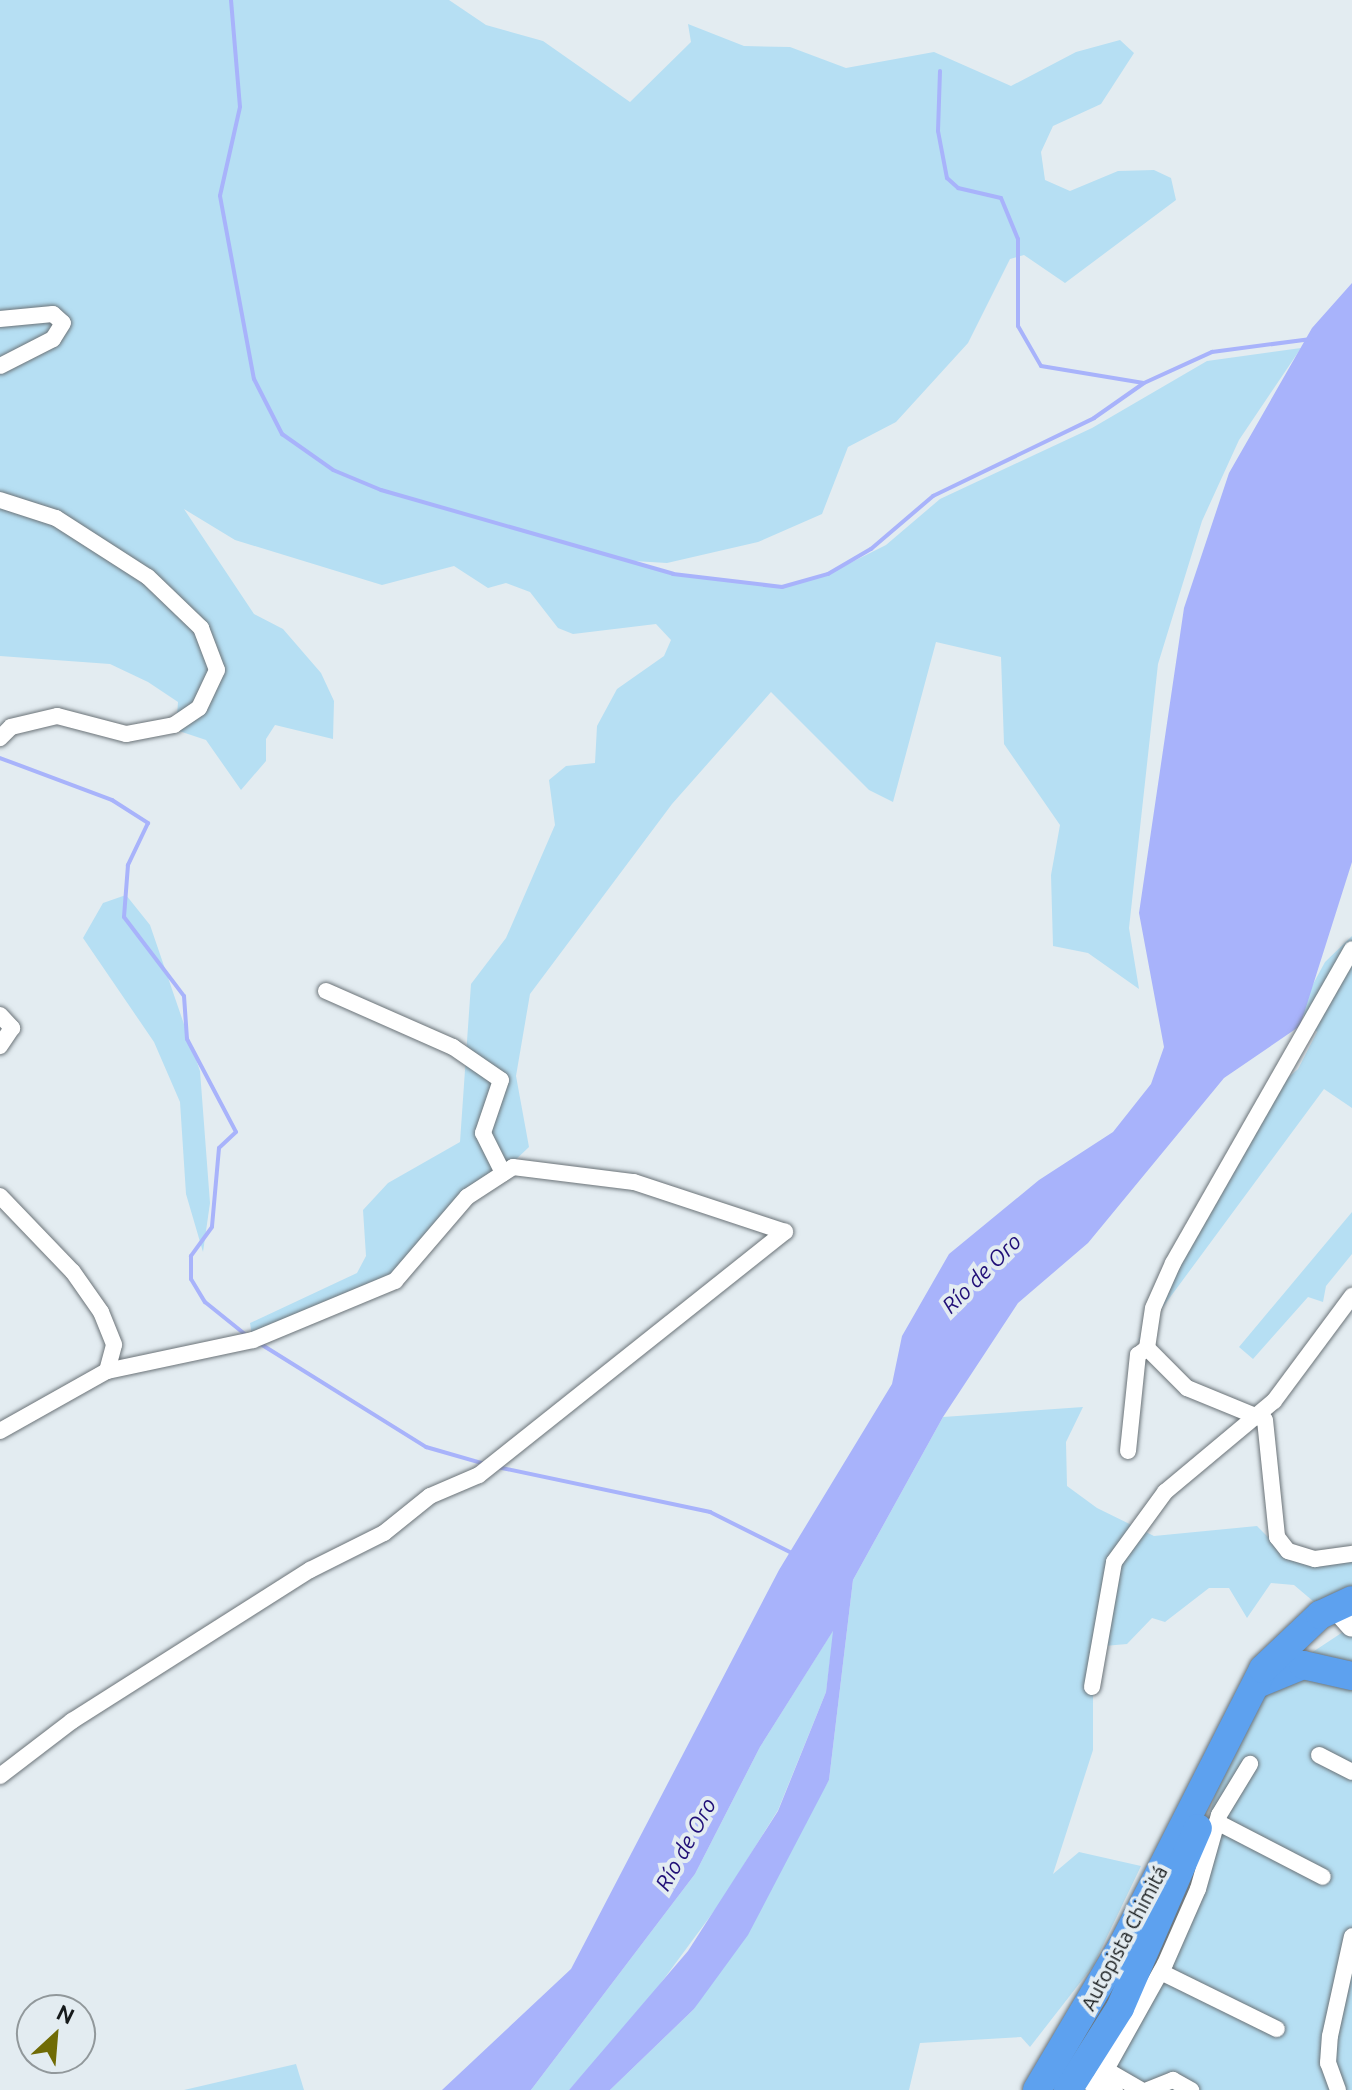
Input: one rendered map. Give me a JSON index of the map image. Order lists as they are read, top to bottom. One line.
{"streets":{"highway":["Autopista Chimitá"]},"water":["Río de Oro"],"north":"top right"}
